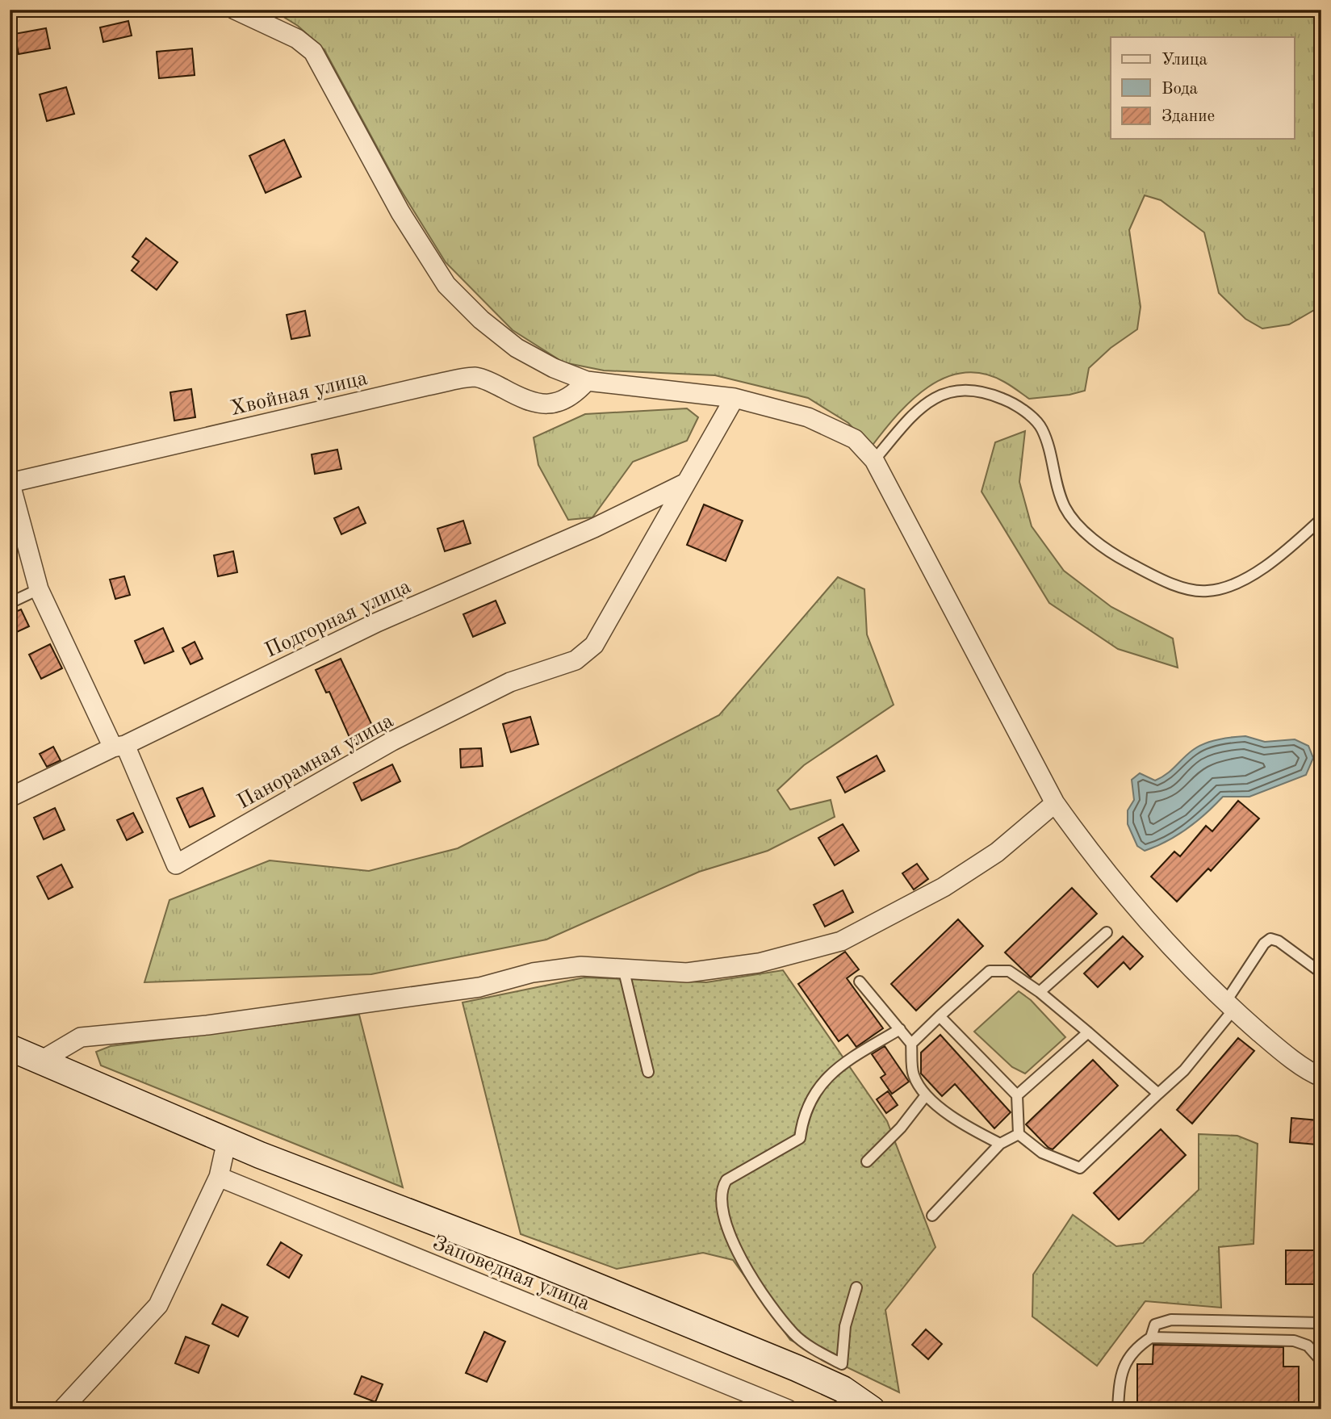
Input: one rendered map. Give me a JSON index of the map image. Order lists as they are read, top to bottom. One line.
{"streets":{"street":["Хвойная улица","Подгорная улица","Панорамная улица","Заповедная улица"]},"crossings":[["Подгорная улица","Панорамная улица"]],"legend":["Улица","Вода","Здание"]}
